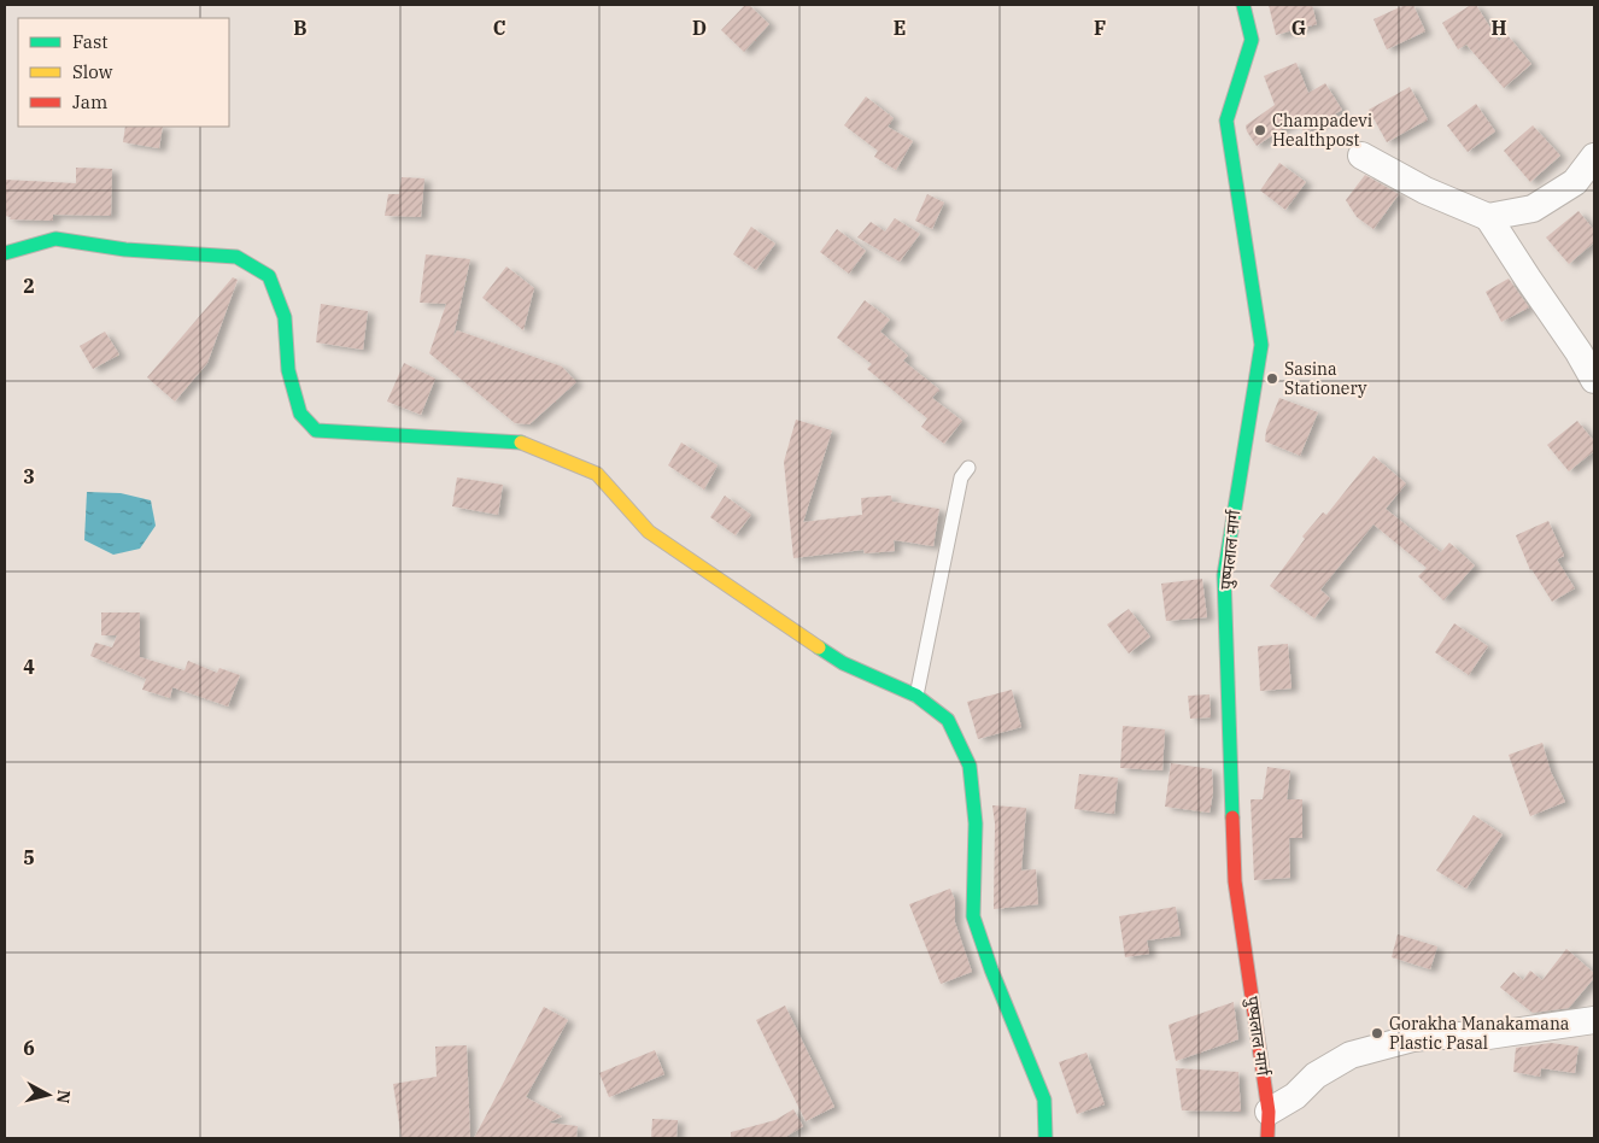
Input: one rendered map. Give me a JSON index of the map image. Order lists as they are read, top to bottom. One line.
{"streets":{"street":["पुष्पलाल मार्ग"]},"places":["Champadevi Healthpost","Sasina Stationery","Gorakha Manakamana Plastic Pasal"],"legend":["Fast","Slow","Jam"],"north":"right","grid":{"columns":["B","C","D","E","F","G","H"],"rows":["2","3","4","5","6"]}}
